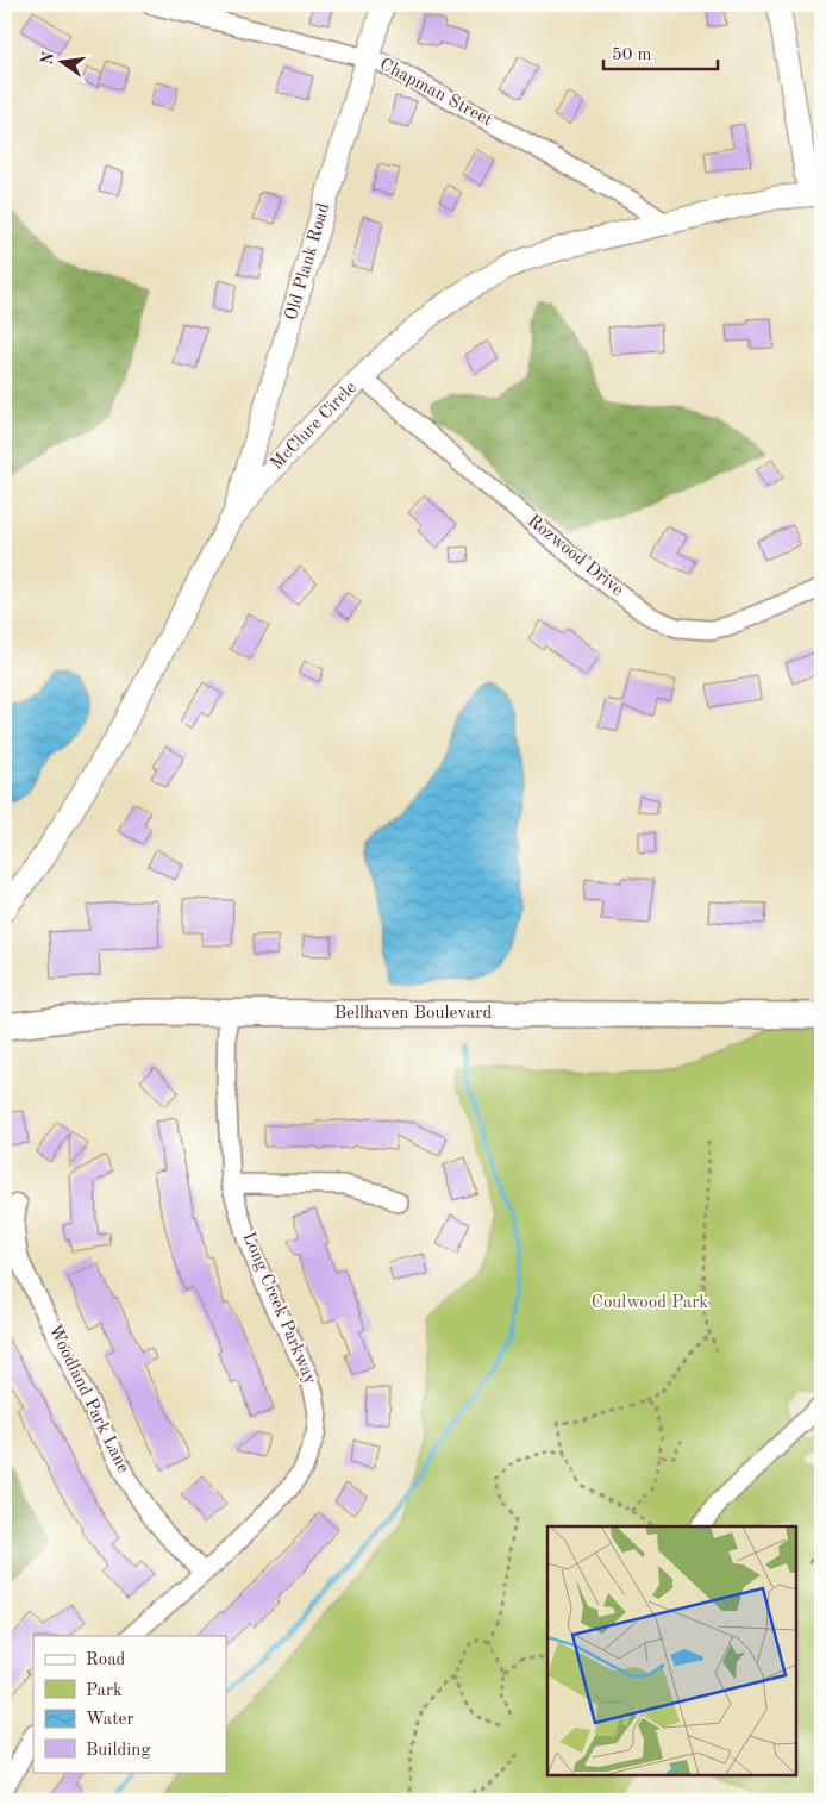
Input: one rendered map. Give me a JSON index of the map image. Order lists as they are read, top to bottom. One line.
{"streets":{"main road":["Bellhaven Boulevard"],"street":["Chapman Street","Old Plank Road","McClure Circle","Rozwood Drive","Long Creek Parkway","Woodland Park Lane"]},"crossings":[["Chapman Street","Old Plank Road"],["Chapman Street","McClure Circle"],["Old Plank Road","McClure Circle"],["McClure Circle","Rozwood Drive"],["Bellhaven Boulevard","Long Creek Parkway"],["Long Creek Parkway","Woodland Park Lane"]],"parks":["Coulwood Park"],"legend":["Road","Park","Water","Building"],"scale_bar":"50 m","north":"left"}
